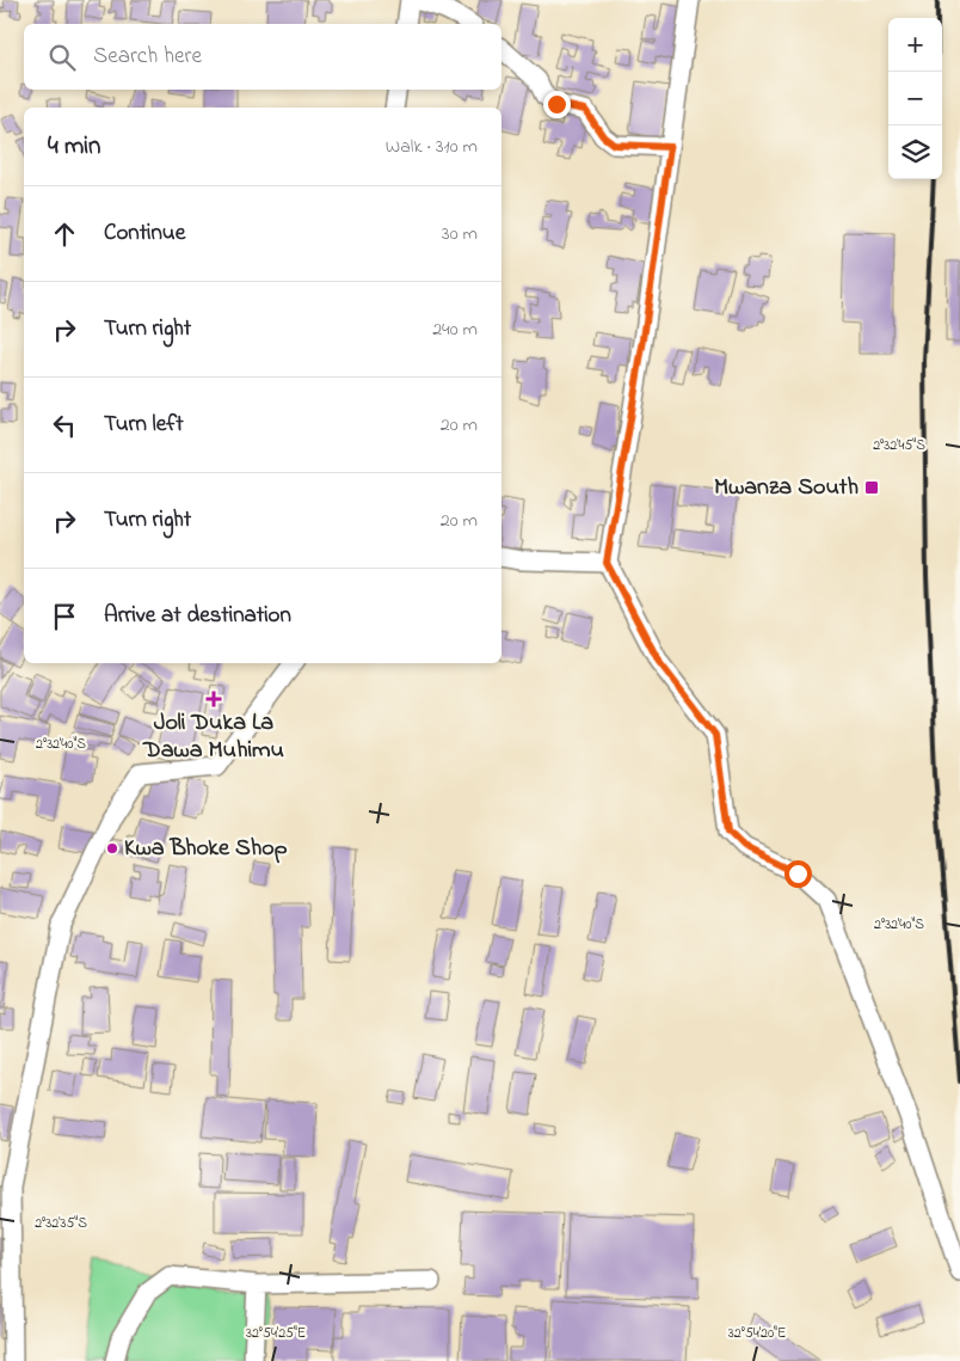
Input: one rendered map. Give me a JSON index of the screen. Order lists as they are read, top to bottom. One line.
{"places":{"transit":["Mwanza South"],"health":["Joli Duka La Dawa Muhimu"],"other":["Kwa Bhoke Shop"]},"page":{"map_buttons":["+","−"],"search":"Search here","heading":["4 min","Walk · 310 m"],"list":[["Continue","30 m"],["Turn right","240 m"],["Turn left","20 m"],["Turn right","20 m"],"Arrive at destination"]},"coordinates":["2°32'45\"S","2°32'40\"S","2°32'35\"S","32°54'25\"E","32°54'20\"E"]}
